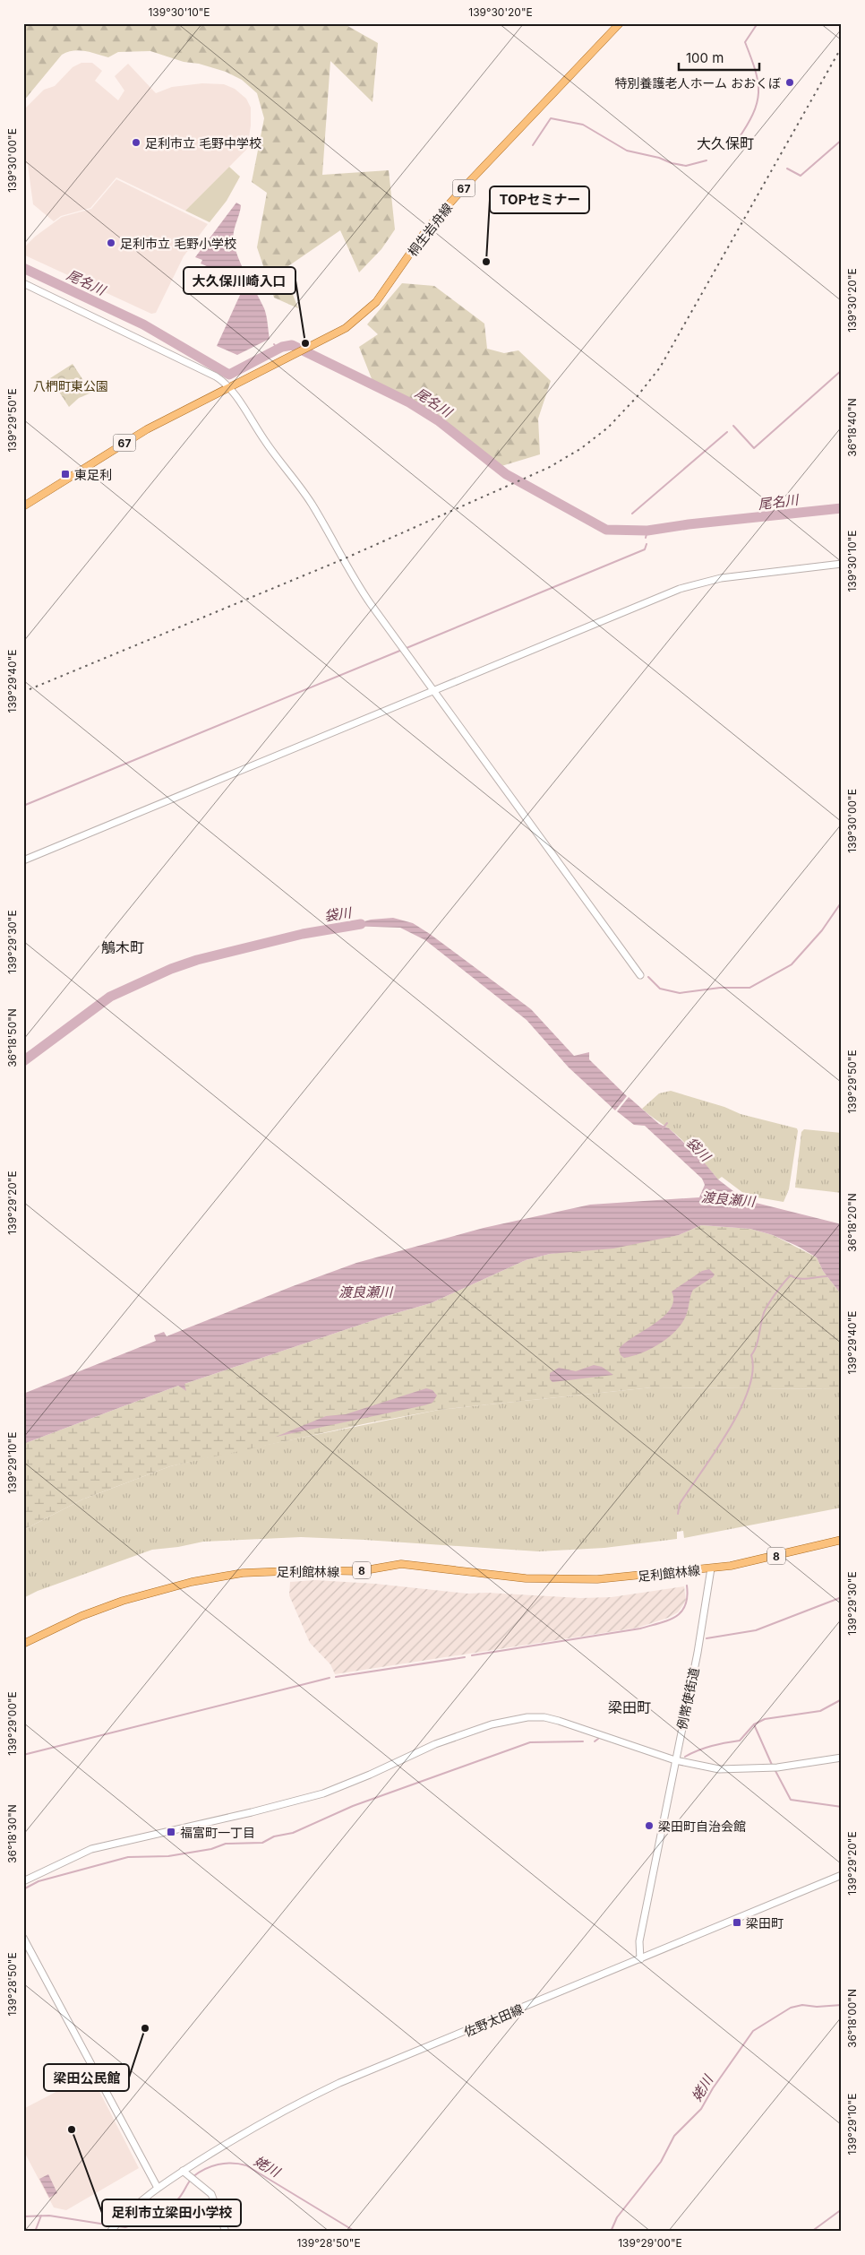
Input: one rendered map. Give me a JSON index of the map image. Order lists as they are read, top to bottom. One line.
{"streets":{"main road":["67","桐生岩舟線","8","足利館林線"],"street":["例幣使街道","佐野太田線"]},"crossings":[["67","桐生岩舟線"],["8","足利館林線"],["8","例幣使街道"],["足利館林線","例幣使街道"],["例幣使街道","佐野太田線"]],"districts":["大久保町","鵤木町","梁田町"],"water":["尾名川","袋川","渡良瀬川","姥川"],"parks":["八椚町東公園"],"places":{"other":["特別養護老人ホーム おおくぼ","足利市立 毛野中学校","足利市立 毛野小学校","TOPセミナー","大久保川崎入口","梁田町自治会館","梁田公民館","足利市立梁田小学校"],"transit":["東足利","福富町一丁目","梁田町"]},"scale_bar":"100 m","coordinates":["139°30'10\"E","139°30'20\"E","139°30'00\"E","139°29'50\"E","36°18'40\"N","139°29'40\"E","139°29'30\"E","36°18'50\"N","139°29'20\"E","36°18'20\"N","139°29'10\"E","139°29'00\"E","36°18'30\"N","139°28'50\"E","36°18'00\"N"]}
